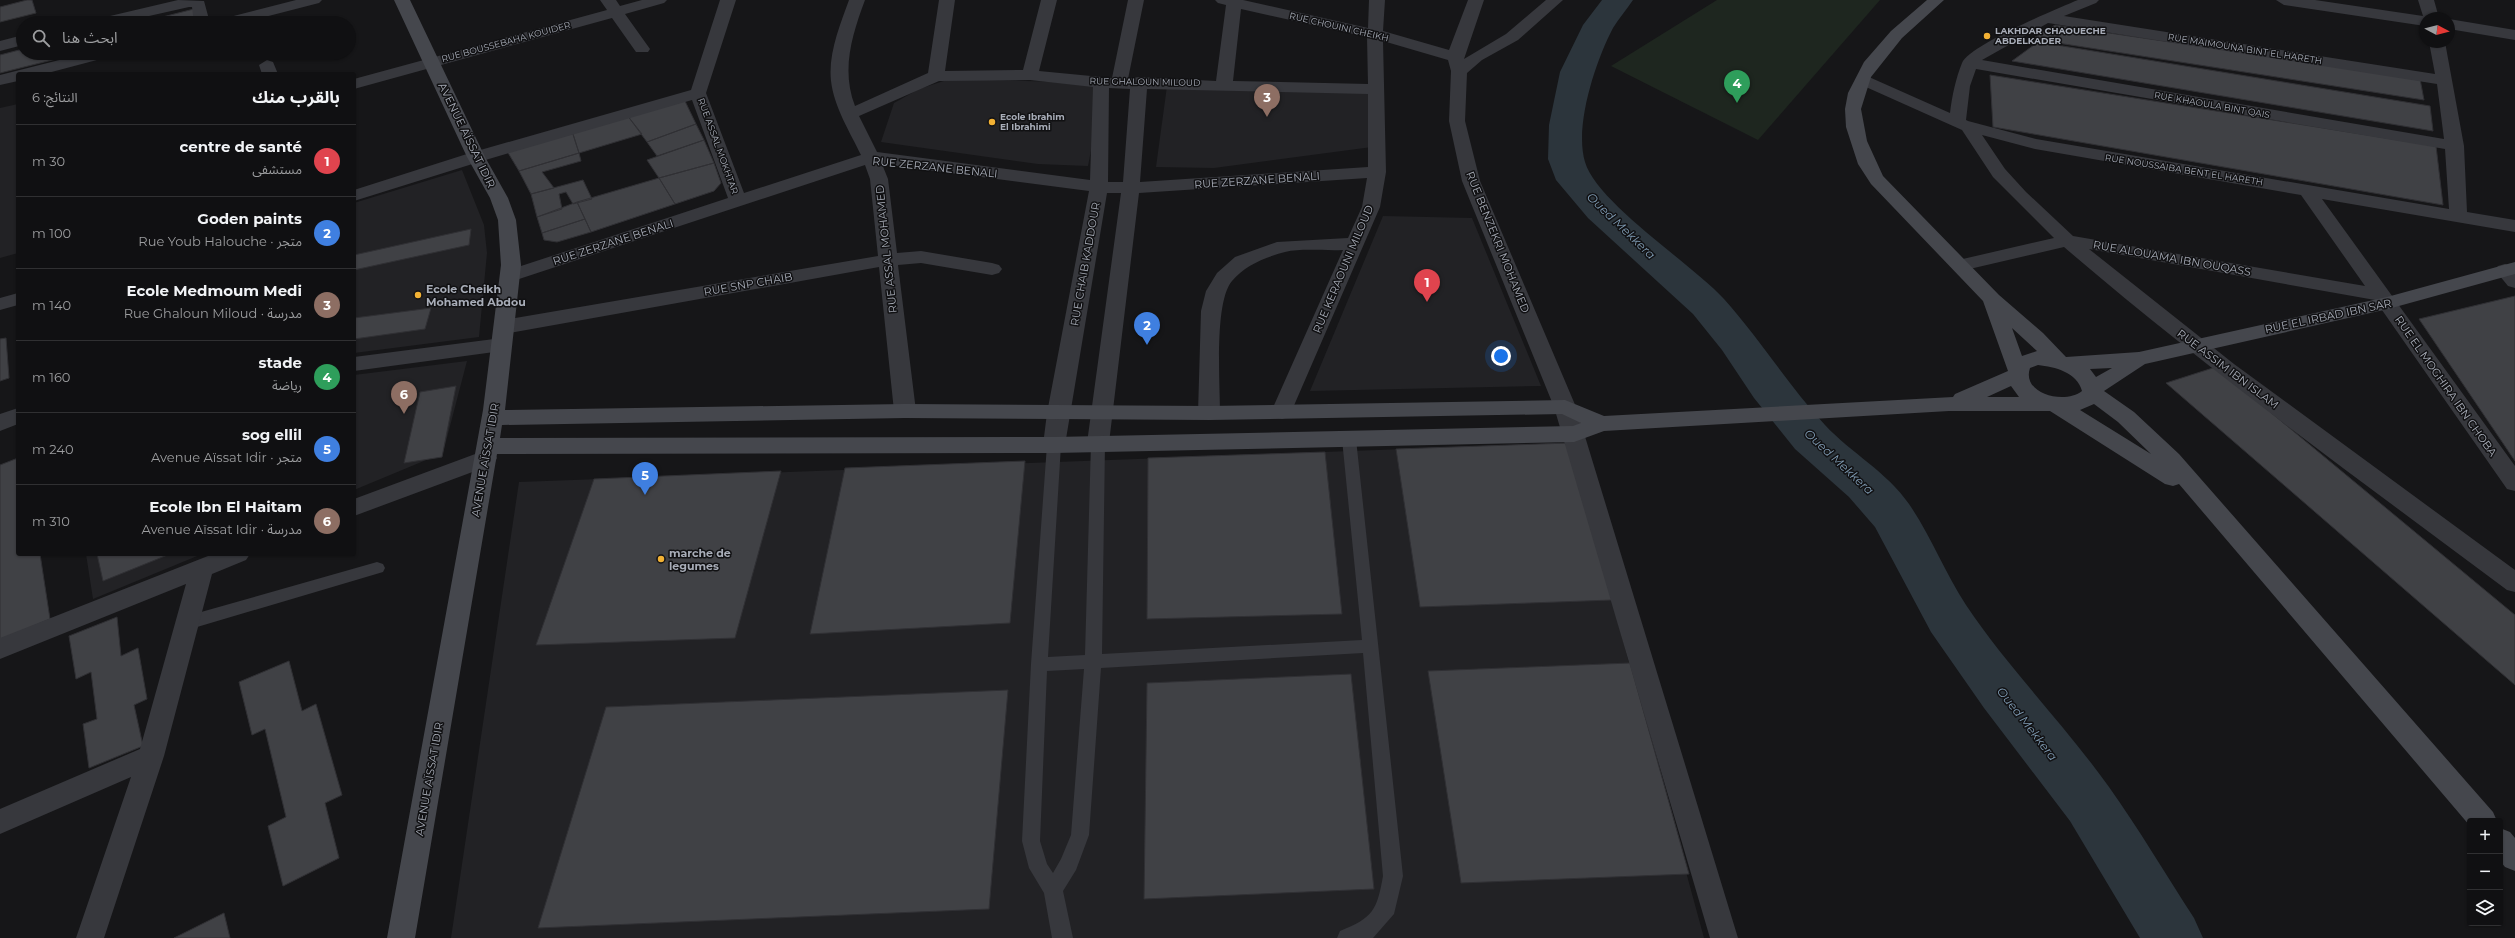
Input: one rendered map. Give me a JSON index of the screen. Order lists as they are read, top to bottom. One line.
{"streets":{"street":["RUE CHOUINI CHEIKH","RUE BOUSSEBAHA KOUIDER","RUE MAIMOUNA BINT EL HARETH","RUE GHALOUN MILOUD","RUE KHAOULA BINT QAIS","AVENUE AÏSSAT IDIR","RUE ASSAL MOKHTAR","RUE ZERZANE BENALI","RUE NOUSSAIBA BENT EL HARETH","RUE BENZEKRI MOHAMED","RUE ASSAL MOHAMED","RUE ALOUAMA IBN OUQASS","RUE CHAIB KADDOUR","RUE KERAOUNI MILOUD","RUE SNP CHAIB","RUE EL IRBAD IBN SAR","RUE ASSIM IBN ISLAM","RUE EL MOGHIRA IBN CHOBA"]},"crossings":[["RUE CHOUINI CHEIKH","RUE BENZEKRI MOHAMED"],["RUE CHOUINI CHEIKH","RUE KERAOUNI MILOUD"],["RUE BOUSSEBAHA KOUIDER","AVENUE AÏSSAT IDIR"],["RUE GHALOUN MILOUD","RUE ASSAL MOHAMED"],["RUE GHALOUN MILOUD","RUE CHAIB KADDOUR"],["RUE GHALOUN MILOUD","RUE KERAOUNI MILOUD"],["AVENUE AÏSSAT IDIR","RUE ZERZANE BENALI"],["AVENUE AÏSSAT IDIR","RUE SNP CHAIB"],["RUE ASSAL MOKHTAR","RUE ZERZANE BENALI"],["RUE ZERZANE BENALI","RUE ASSAL MOHAMED"],["RUE ZERZANE BENALI","RUE CHAIB KADDOUR"],["RUE ZERZANE BENALI","RUE KERAOUNI MILOUD"],["RUE NOUSSAIBA BENT EL HARETH","RUE ASSIM IBN ISLAM"],["RUE NOUSSAIBA BENT EL HARETH","RUE EL MOGHIRA IBN CHOBA"],["RUE ASSAL MOHAMED","RUE SNP CHAIB"],["RUE ALOUAMA IBN OUQASS","RUE EL IRBAD IBN SAR"],["RUE ALOUAMA IBN OUQASS","RUE ASSIM IBN ISLAM"],["RUE ALOUAMA IBN OUQASS","RUE EL MOGHIRA IBN CHOBA"],["RUE EL IRBAD IBN SAR","RUE ASSIM IBN ISLAM"],["RUE EL IRBAD IBN SAR","RUE EL MOGHIRA IBN CHOBA"]],"water":["Oued Mekkera"],"places":["LAKHDAR CHAOUECHE ABDELKADER","Ecole Ibrahim El Ibrahimi","Ecole Cheikh Mohamed Abdou","marche de legumes"],"north":"right","page":{"search":"ابحث هنا","pins":["4","3","1","2","6","5"],"heading":["بالقرب منك","النتائج: 6"],"list":[{"mark":"1","name":"centre de santé","note":"مستشفى","value":"30 m"},{"mark":"2","name":"Goden paints","note":"متجر · Rue Youb Halouche","value":"100 m"},{"mark":"3","name":"Ecole Medmoum Medi","note":"مدرسة · Rue Ghaloun Miloud","value":"140 m"},{"mark":"4","name":"stade","note":"رياضة","value":"160 m"},{"mark":"5","name":"sog ellil","note":"متجر · Avenue Aïssat Idir","value":"240 m"},{"mark":"6","name":"Ecole Ibn El Haitam","note":"مدرسة · Avenue Aïssat Idir","value":"310 m"}],"map_buttons":["+","−"]}}
